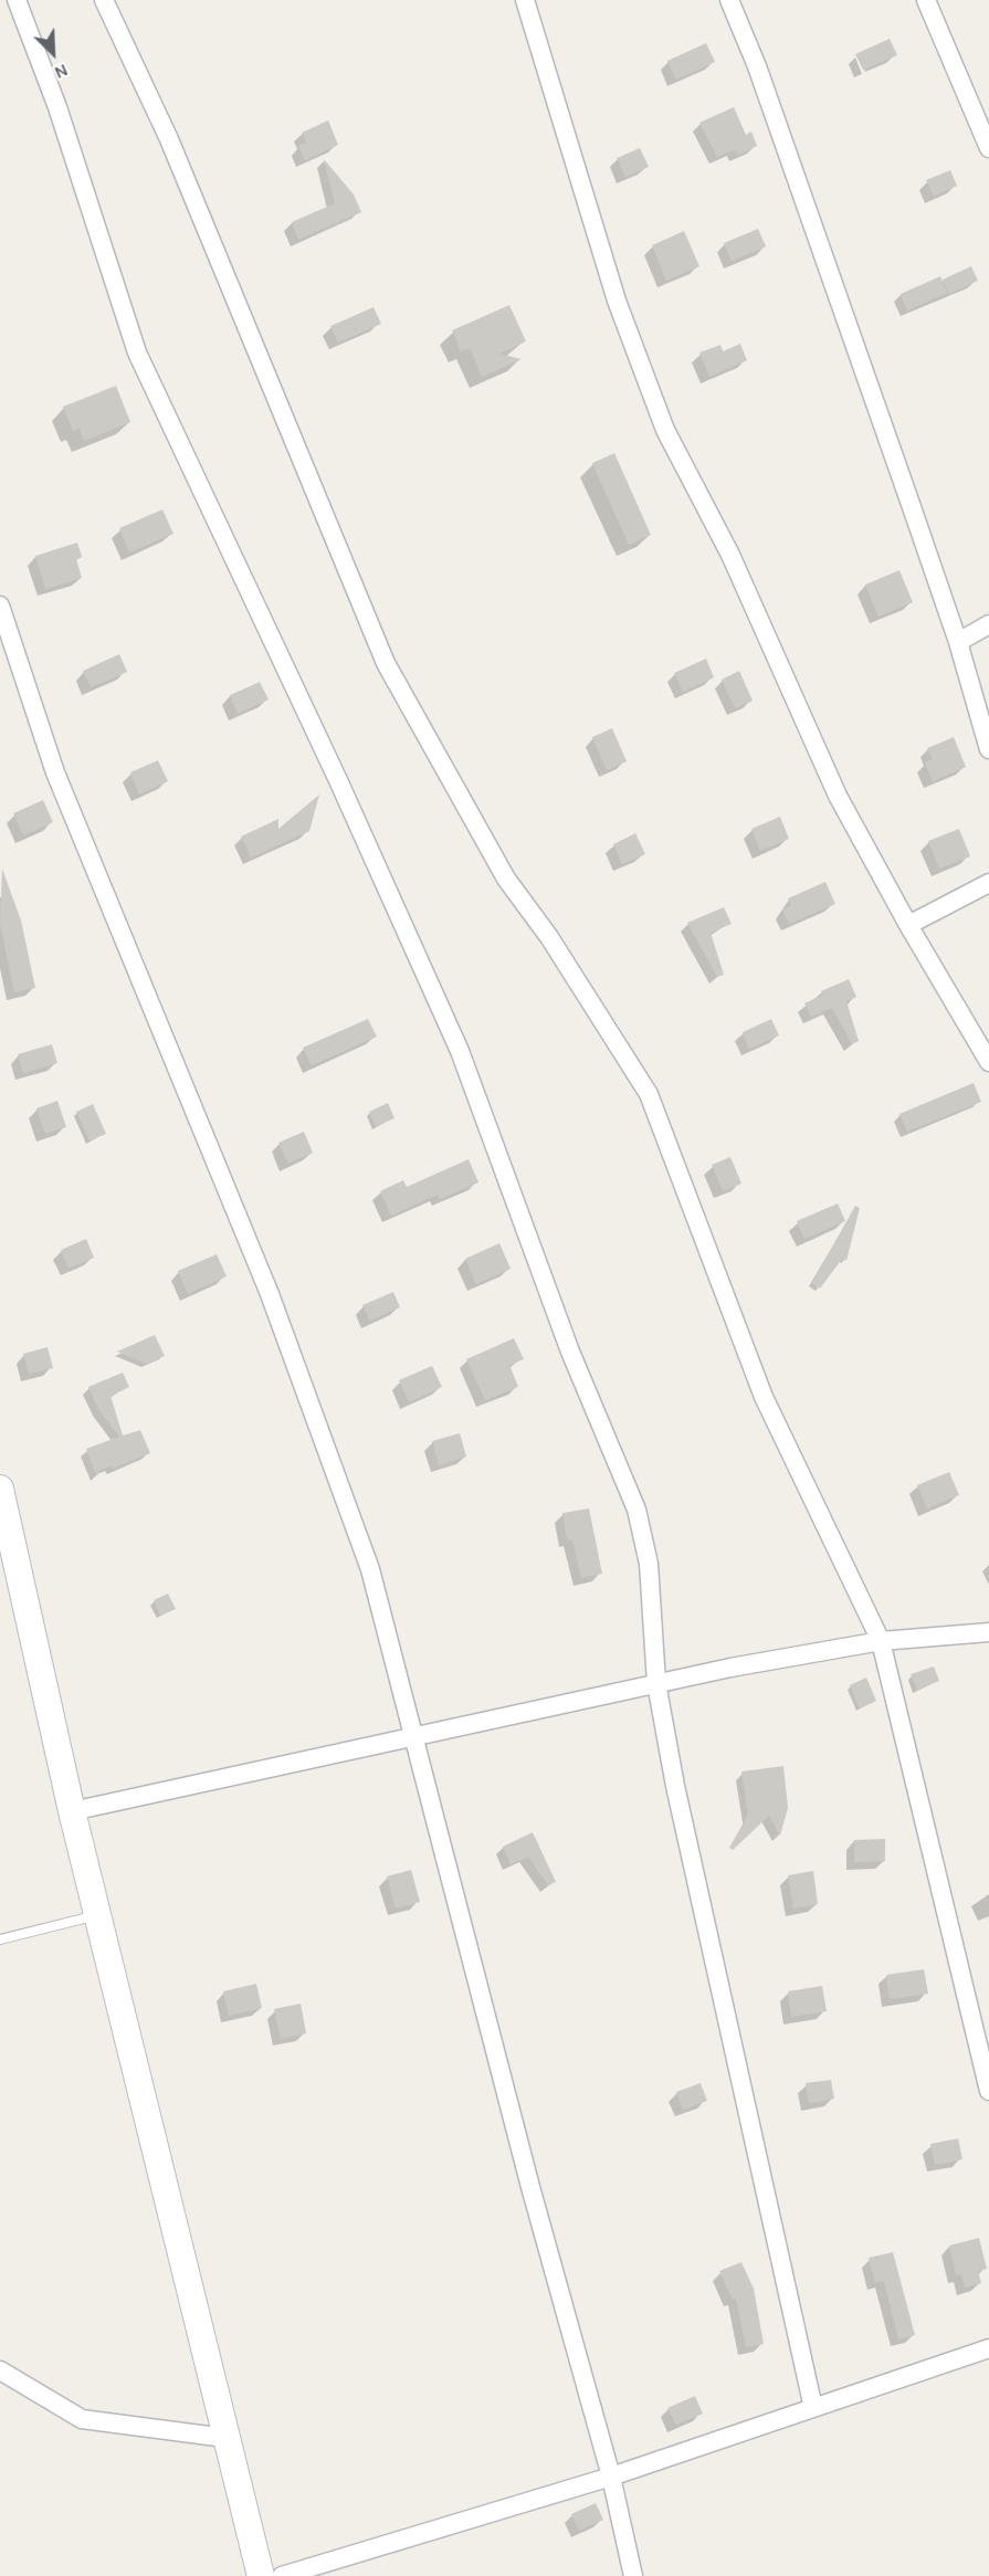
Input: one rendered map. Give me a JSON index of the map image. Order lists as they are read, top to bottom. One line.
{"north":"bottom right"}
